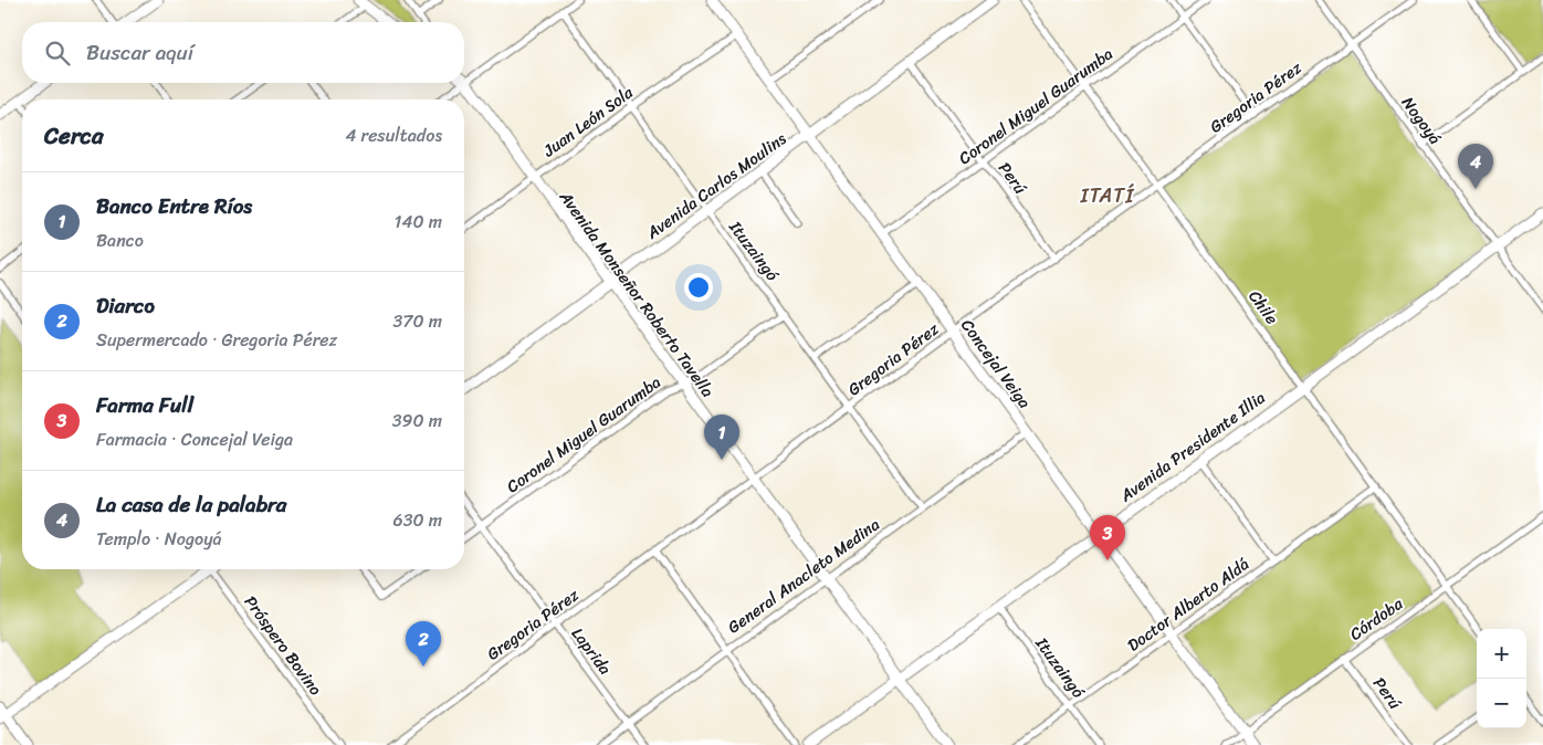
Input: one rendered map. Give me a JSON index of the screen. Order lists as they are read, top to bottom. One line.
{"streets":{"street":["Gregoria Pérez","Coronel Miguel Guarumba","Nogoyá","Juan León Sola","Perú","Avenida Carlos Moulins","Ituzaingó","Avenida Monseñor Roberto Tavella","Chile","Concejal Veiga","Avenida Presidente Illia","General Anacleto Medina","Doctor Alberto Aldá","Córdoba","Próspero Bovino","Laprida"]},"crossings":[["Gregoria Pérez","Nogoyá"],["Gregoria Pérez","Perú"],["Gregoria Pérez","Ituzaingó"],["Gregoria Pérez","Avenida Monseñor Roberto Tavella"],["Gregoria Pérez","Chile"],["Gregoria Pérez","Concejal Veiga"],["Gregoria Pérez","Laprida"],["Coronel Miguel Guarumba","Perú"],["Coronel Miguel Guarumba","Ituzaingó"],["Coronel Miguel Guarumba","Avenida Monseñor Roberto Tavella"],["Coronel Miguel Guarumba","Chile"],["Coronel Miguel Guarumba","Concejal Veiga"],["Coronel Miguel Guarumba","Laprida"],["Nogoyá","Avenida Presidente Illia"],["Juan León Sola","Ituzaingó"],["Juan León Sola","Avenida Monseñor Roberto Tavella"],["Juan León Sola","Concejal Veiga"],["Perú","Avenida Carlos Moulins"],["Perú","Córdoba"],["Avenida Carlos Moulins","Ituzaingó"],["Avenida Carlos Moulins","Avenida Monseñor Roberto Tavella"],["Avenida Carlos Moulins","Concejal Veiga"],["Ituzaingó","Avenida Presidente Illia"],["Ituzaingó","General Anacleto Medina"],["Ituzaingó","Doctor Alberto Aldá"],["Avenida Monseñor Roberto Tavella","Avenida Presidente Illia"],["Avenida Monseñor Roberto Tavella","General Anacleto Medina"],["Chile","Avenida Presidente Illia"],["Chile","Doctor Alberto Aldá"],["Chile","Córdoba"],["Concejal Veiga","Avenida Presidente Illia"],["Concejal Veiga","General Anacleto Medina"],["Concejal Veiga","Doctor Alberto Aldá"],["Concejal Veiga","Córdoba"],["General Anacleto Medina","Laprida"]],"districts":["ITATÍ"],"page":{"search":"Buscar aquí","heading":["Cerca","4 resultados"],"pins":["4","1","3","2"],"list":[{"mark":"1","name":"Banco Entre Ríos","note":"Banco","value":"140 m"},{"mark":"2","name":"Diarco","note":"Supermercado · Gregoria Pérez","value":"370 m"},{"mark":"3","name":"Farma Full","note":"Farmacia · Concejal Veiga","value":"390 m"},{"mark":"4","name":"La casa de la palabra","note":"Templo · Nogoyá","value":"630 m"}],"map_buttons":["+","−"]}}
